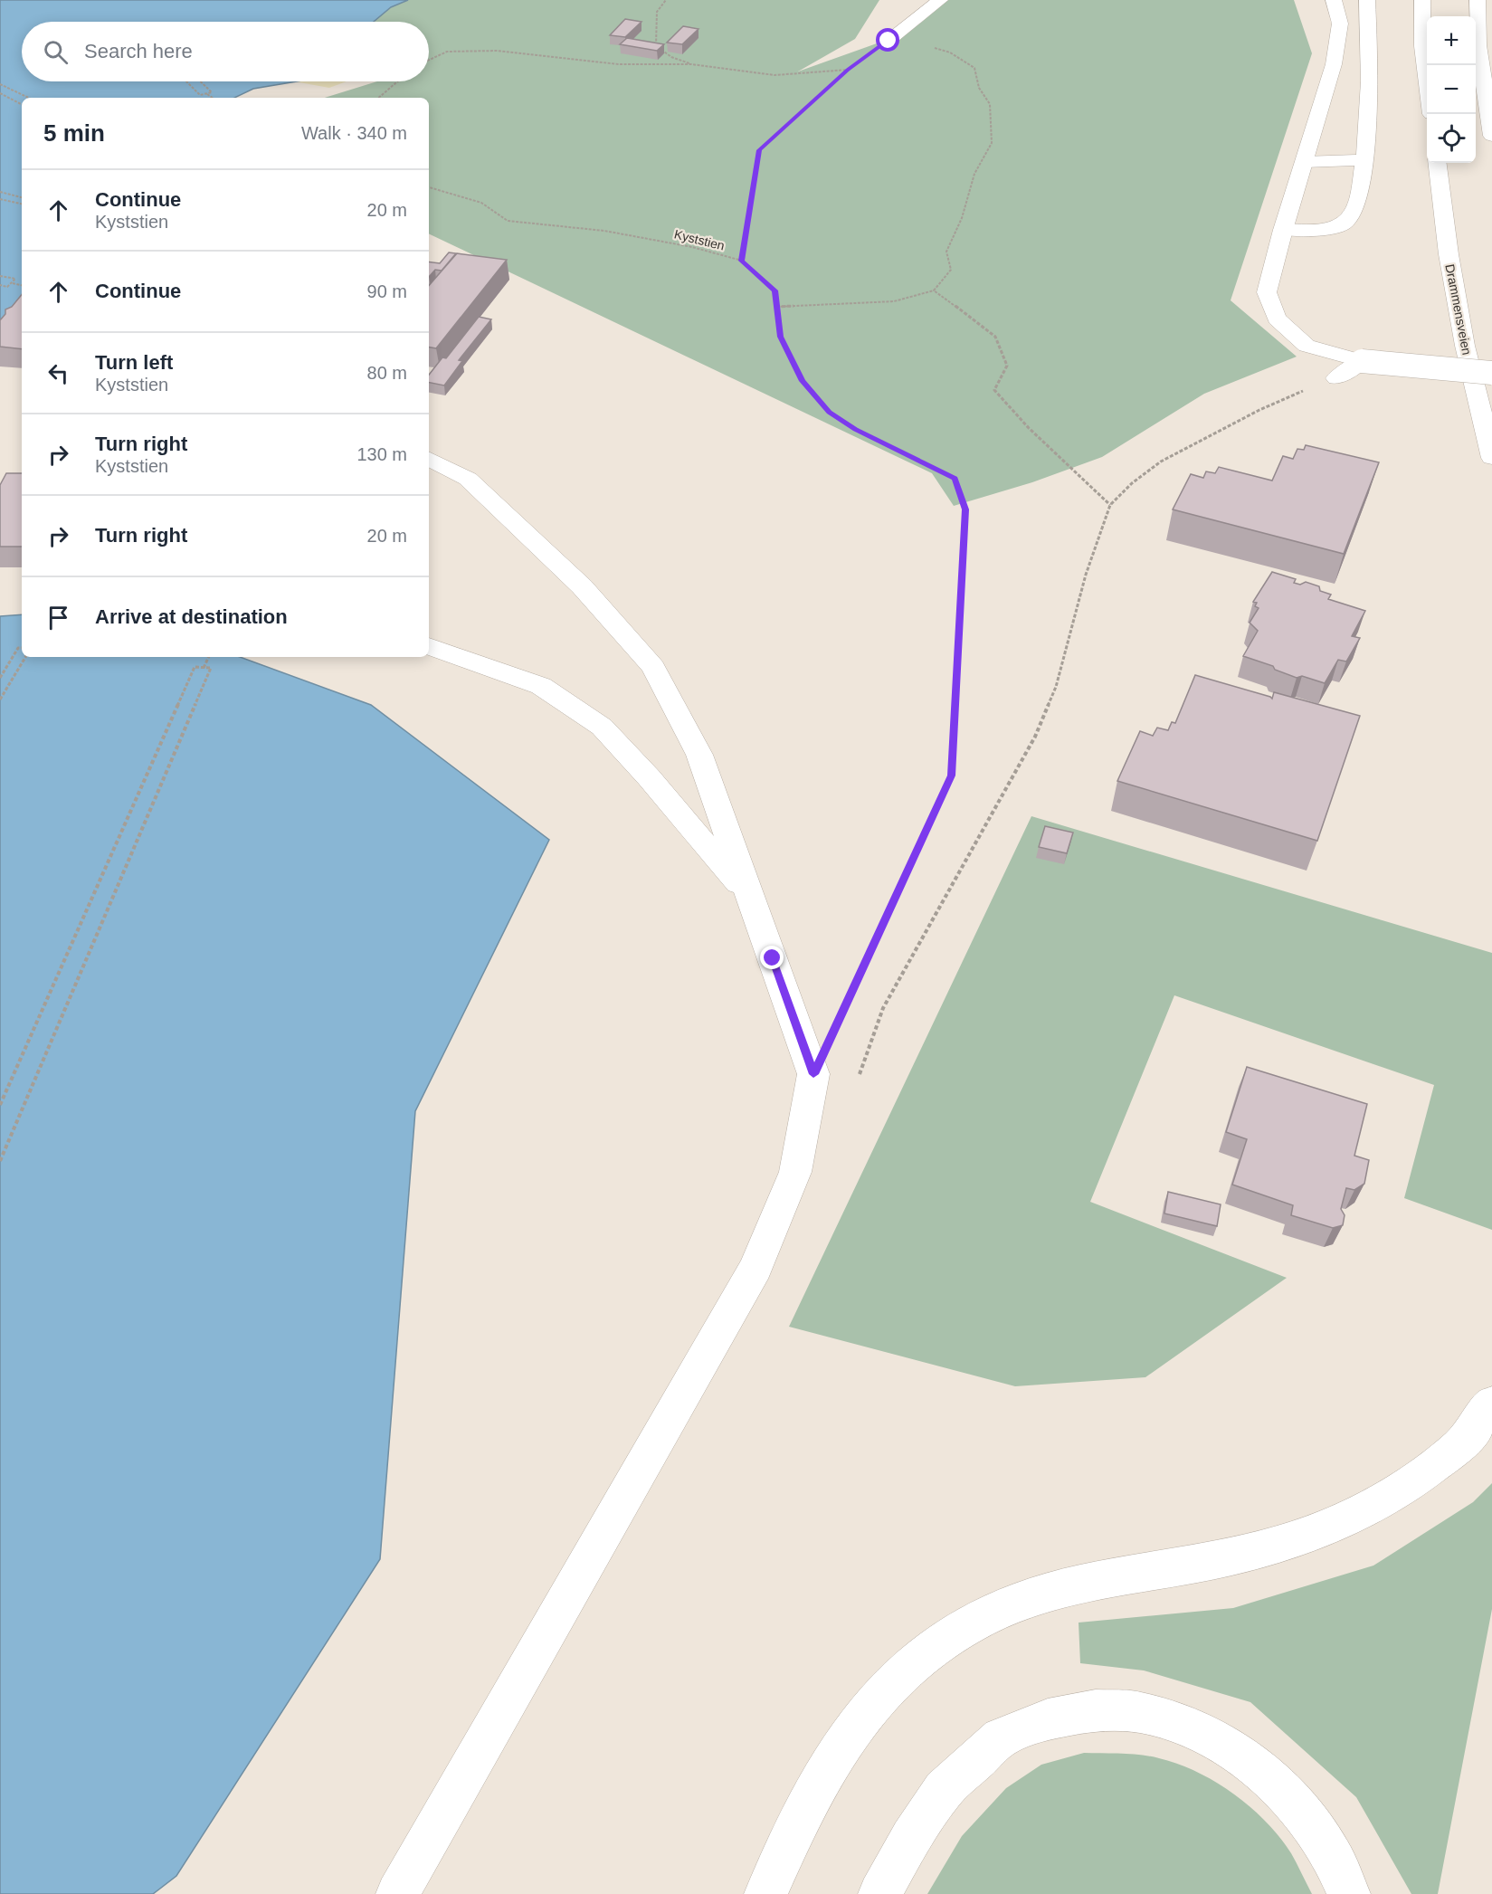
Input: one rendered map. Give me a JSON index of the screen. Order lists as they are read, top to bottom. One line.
{"streets":{"main road":["Drammensveien"],"path":["Kyststien"]},"page":{"map_buttons":["+","−"],"search":"Search here","heading":["5 min","Walk · 340 m"],"list":[["Continue","Kyststien","20 m"],["Continue","90 m"],["Turn left","Kyststien","80 m"],["Turn right","Kyststien","130 m"],["Turn right","20 m"],"Arrive at destination"]}}
